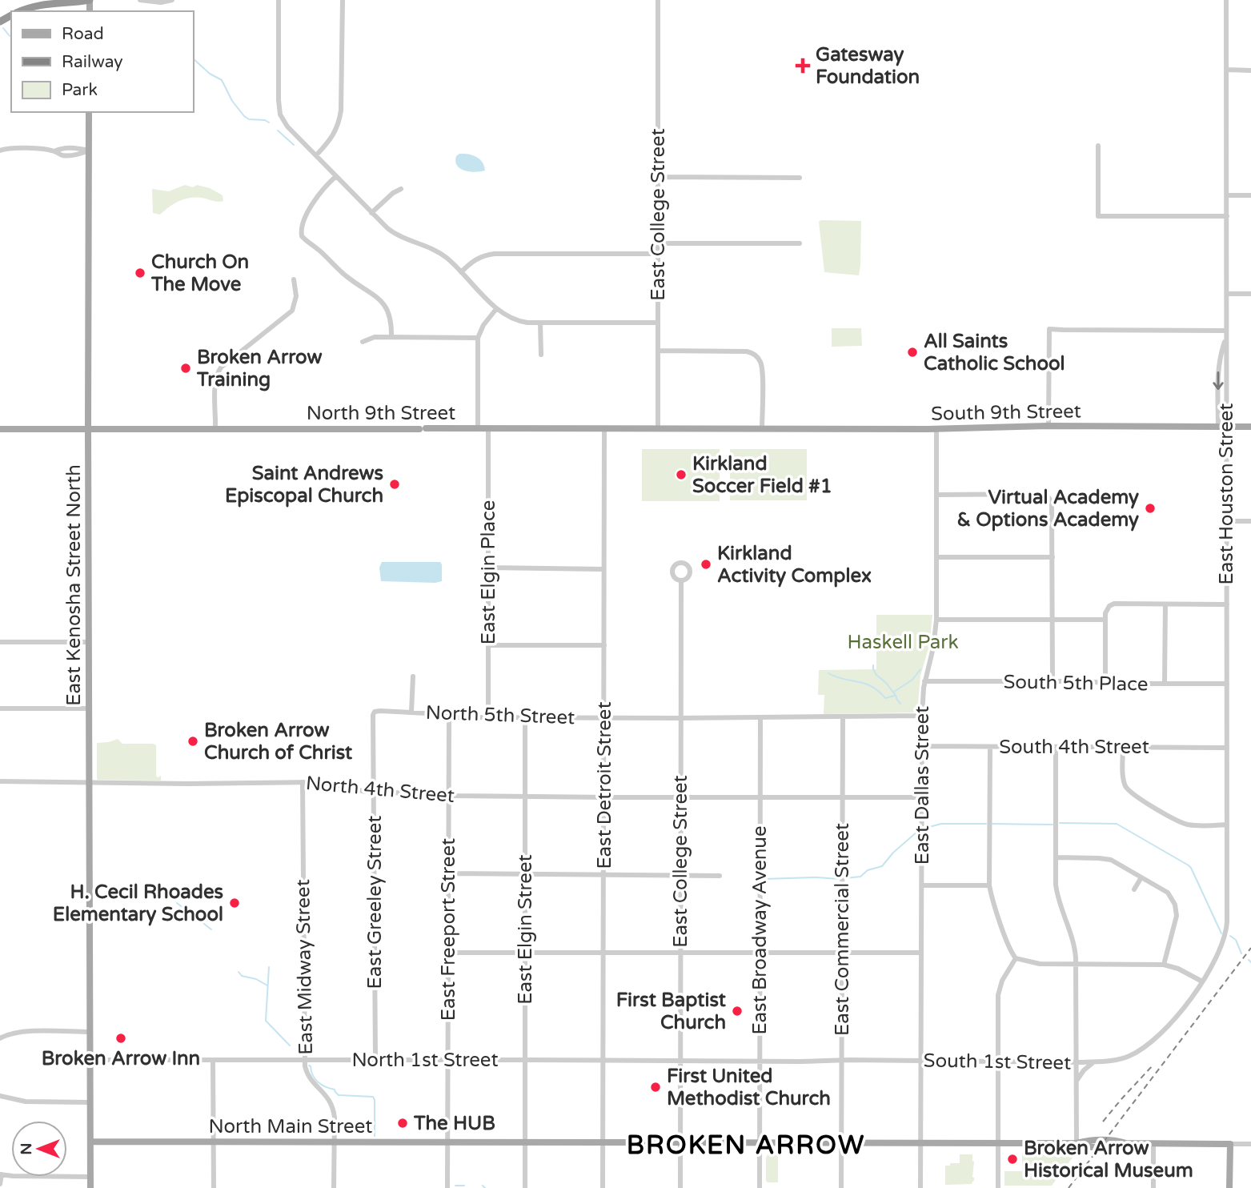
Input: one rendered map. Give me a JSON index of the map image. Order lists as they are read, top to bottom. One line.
{"streets":{"main road":["South 9th Street","North 9th Street","East Kenosha Street North","North Main Street"],"street":["East College Street","East Houston Street","East Elgin Place","South 5th Place","North 5th Street","South 4th Street","East Detroit Street","East Dallas Street","North 4th Street","East Greeley Street","East Freeport Street","East Elgin Street","East Commercial Street","East Broadway Avenue","East Midway Street","North 1st Street","South 1st Street"]},"crossings":[["East College Street","North 9th Street"],["East College Street","North 5th Street"],["East College Street","North 4th Street"],["East College Street","North 1st Street"],["East College Street","North Main Street"],["South 9th Street","North 9th Street"],["South 9th Street","East Houston Street"],["South 9th Street","East Dallas Street"],["North 9th Street","East Elgin Place"],["North 9th Street","East Kenosha Street North"],["North 9th Street","East Detroit Street"],["East Houston Street","South 5th Place"],["East Houston Street","South 4th Street"],["East Houston Street","South 1st Street"],["East Elgin Place","North 5th Street"],["East Kenosha Street North","North 4th Street"],["East Kenosha Street North","North 1st Street"],["South 5th Place","East Dallas Street"],["North 5th Street","East Detroit Street"],["North 5th Street","East Dallas Street"],["North 5th Street","East Greeley Street"],["North 5th Street","East Freeport Street"],["North 5th Street","East Elgin Street"],["North 5th Street","East Commercial Street"],["North 5th Street","East Broadway Avenue"],["South 4th Street","East Dallas Street"],["East Detroit Street","North 4th Street"],["East Detroit Street","North 1st Street"],["East Detroit Street","North Main Street"],["East Dallas Street","South 1st Street"],["East Dallas Street","North Main Street"],["North 4th Street","East Greeley Street"],["North 4th Street","East Freeport Street"],["North 4th Street","East Elgin Street"],["North 4th Street","East Broadway Avenue"],["North 4th Street","East Midway Street"],["East Greeley Street","North 1st Street"],["East Freeport Street","North 1st Street"],["East Freeport Street","North Main Street"],["East Elgin Street","North 1st Street"],["East Elgin Street","North Main Street"],["East Commercial Street","South 1st Street"],["East Commercial Street","North Main Street"],["East Broadway Avenue","North 1st Street"],["East Broadway Avenue","South 1st Street"],["East Broadway Avenue","North Main Street"],["East Midway Street","North 1st Street"],["East Midway Street","North Main Street"],["North 1st Street","South 1st Street"]],"districts":["BROKEN ARROW"],"parks":["Haskell Park"],"places":{"health":["Gatesway Foundation"],"other":["Church On The Move","All Saints Catholic School","Broken Arrow Training","Kirkland Soccer Field #1","Saint Andrews Episcopal Church","Virtual Academy & Options Academy","Kirkland Activity Complex","Broken Arrow Church of Christ","H. Cecil Rhoades Elementary School","First Baptist Church","Broken Arrow Inn","First United Methodist Church","The HUB","Broken Arrow Historical Museum"]},"legend":["Road","Railway","Park"],"north":"left"}
